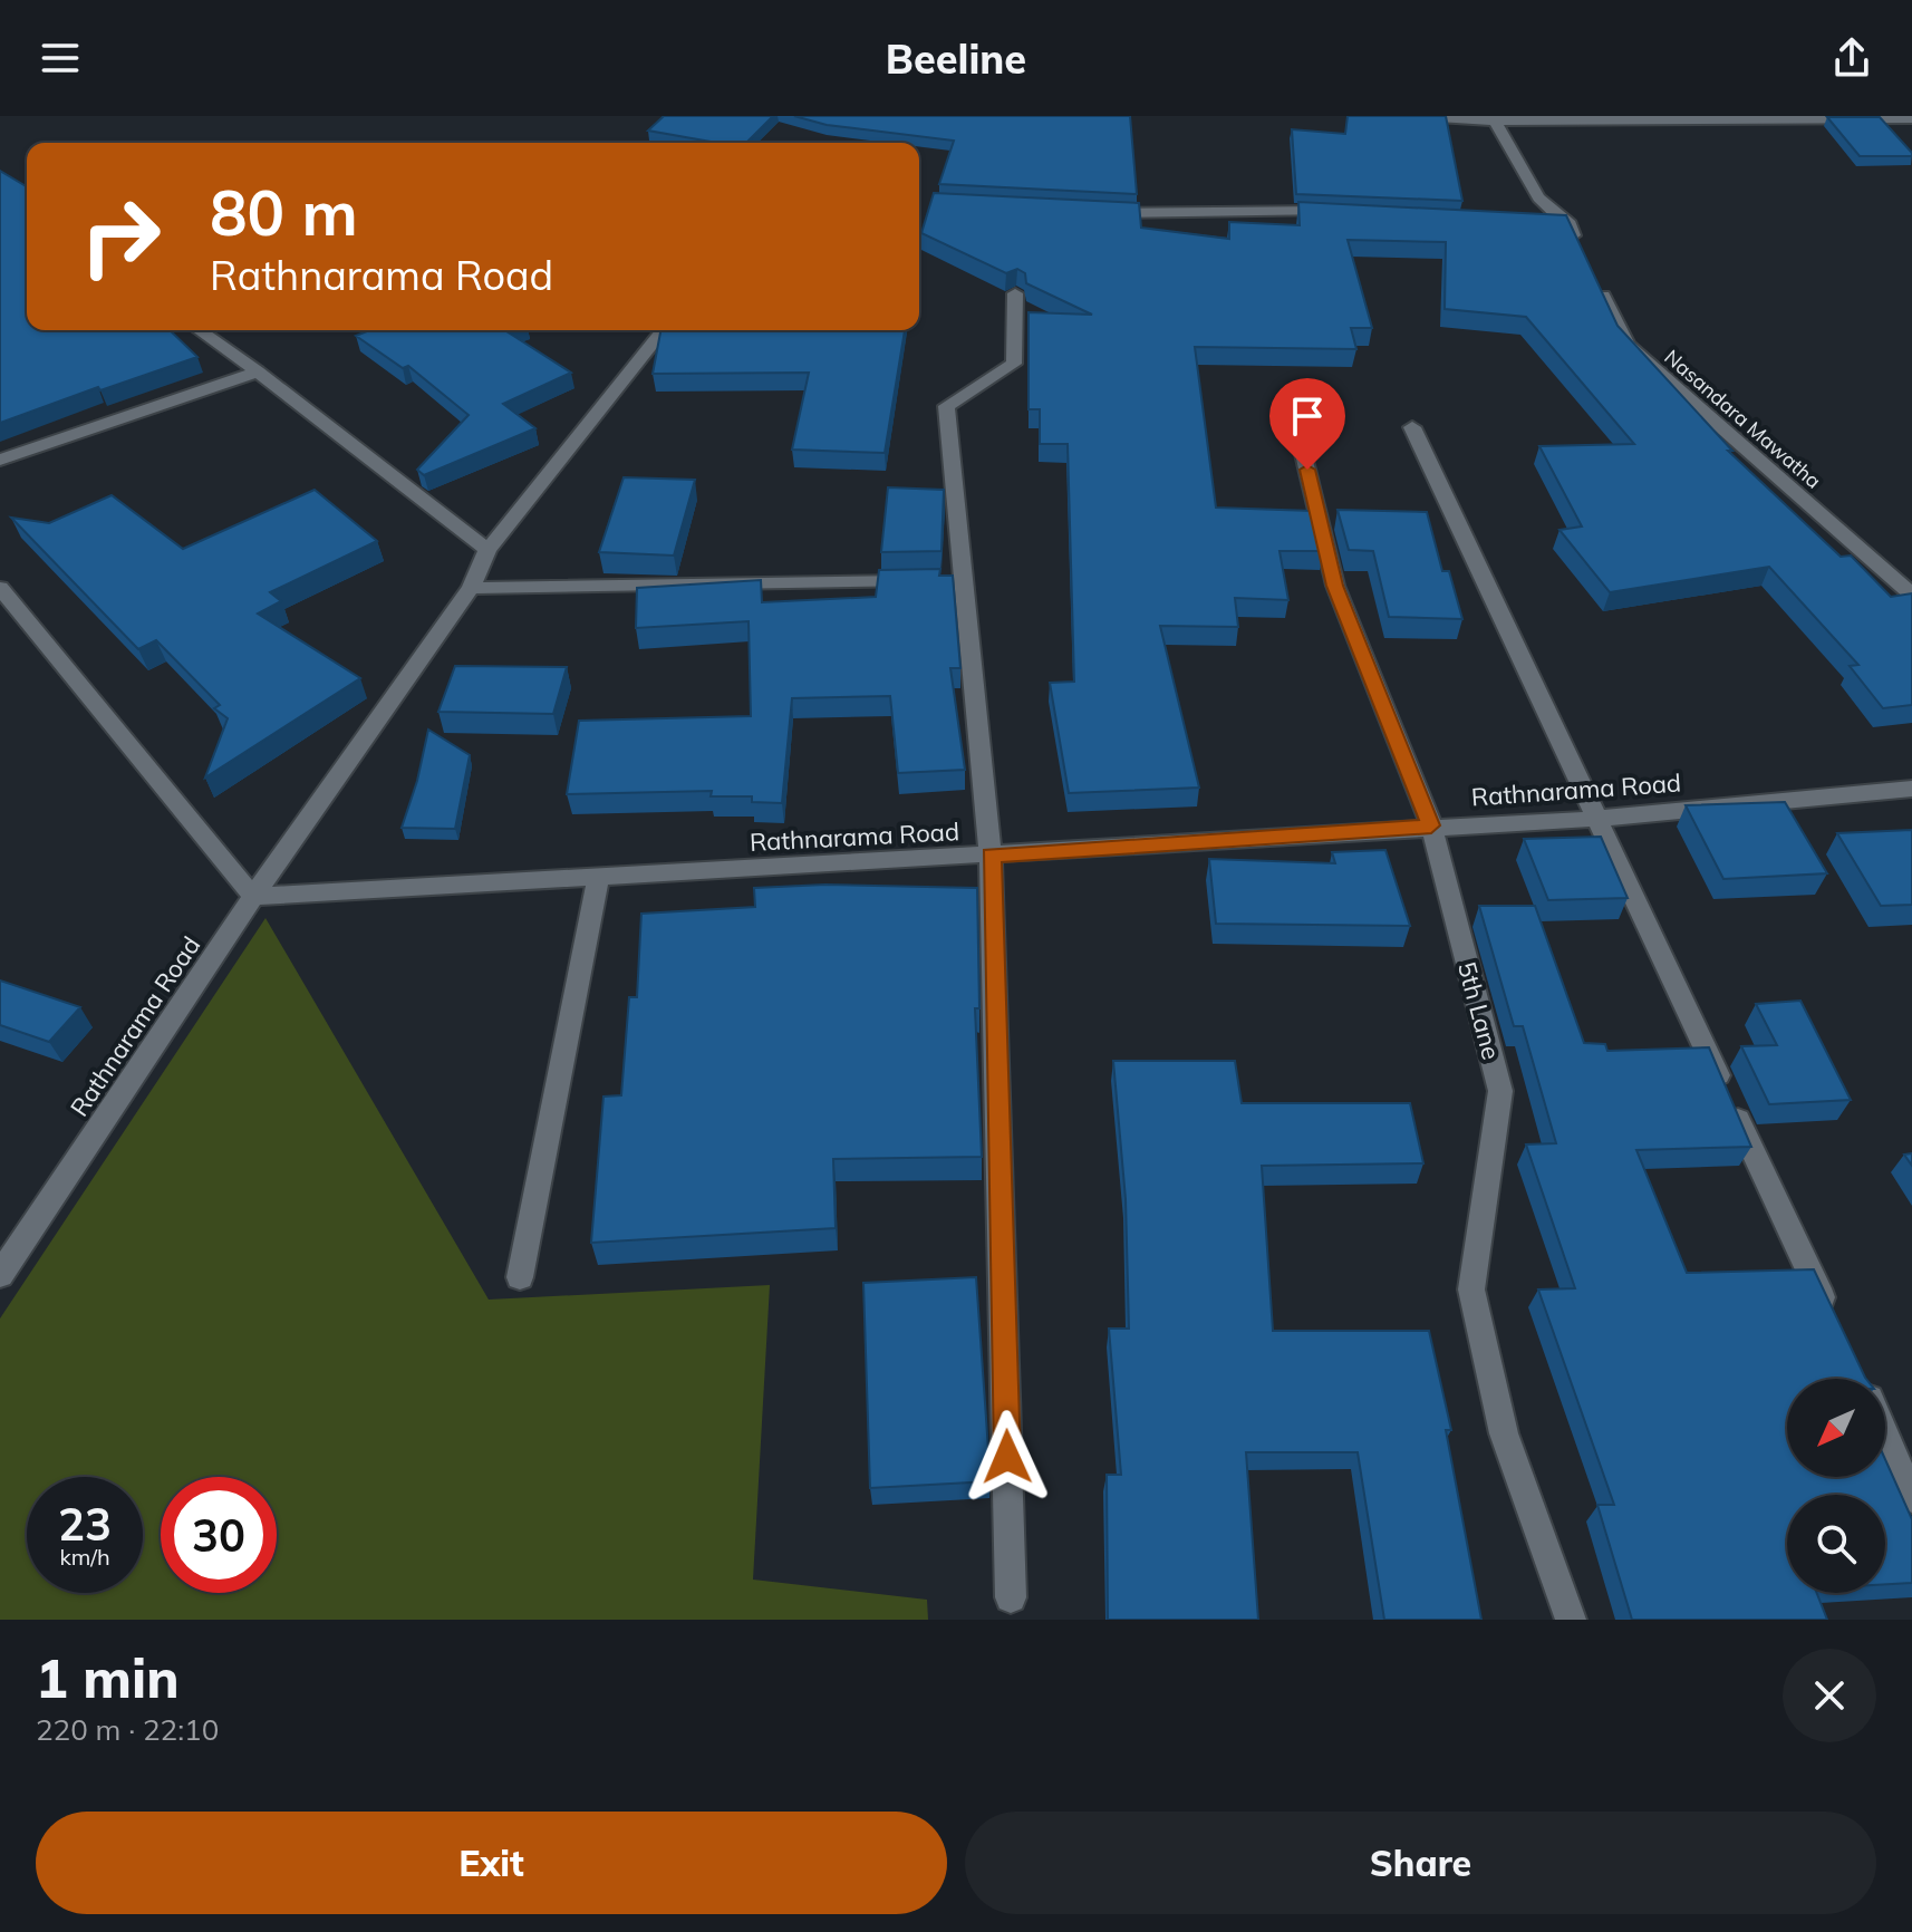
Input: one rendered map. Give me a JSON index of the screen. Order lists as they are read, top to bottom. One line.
{"streets":{"street":["Nasandara Mawatha","Rathnarama Road","5th Lane"]},"crossings":[["Rathnarama Road","5th Lane"]],"north":"bottom left","page":{"header":"Beeline","turn":["80 m","Rathnarama Road"],"speed":"23 km/h","limit":"30","heading":["1 min","220 m · 22:10"],"buttons":["Exit","Share"]}}
